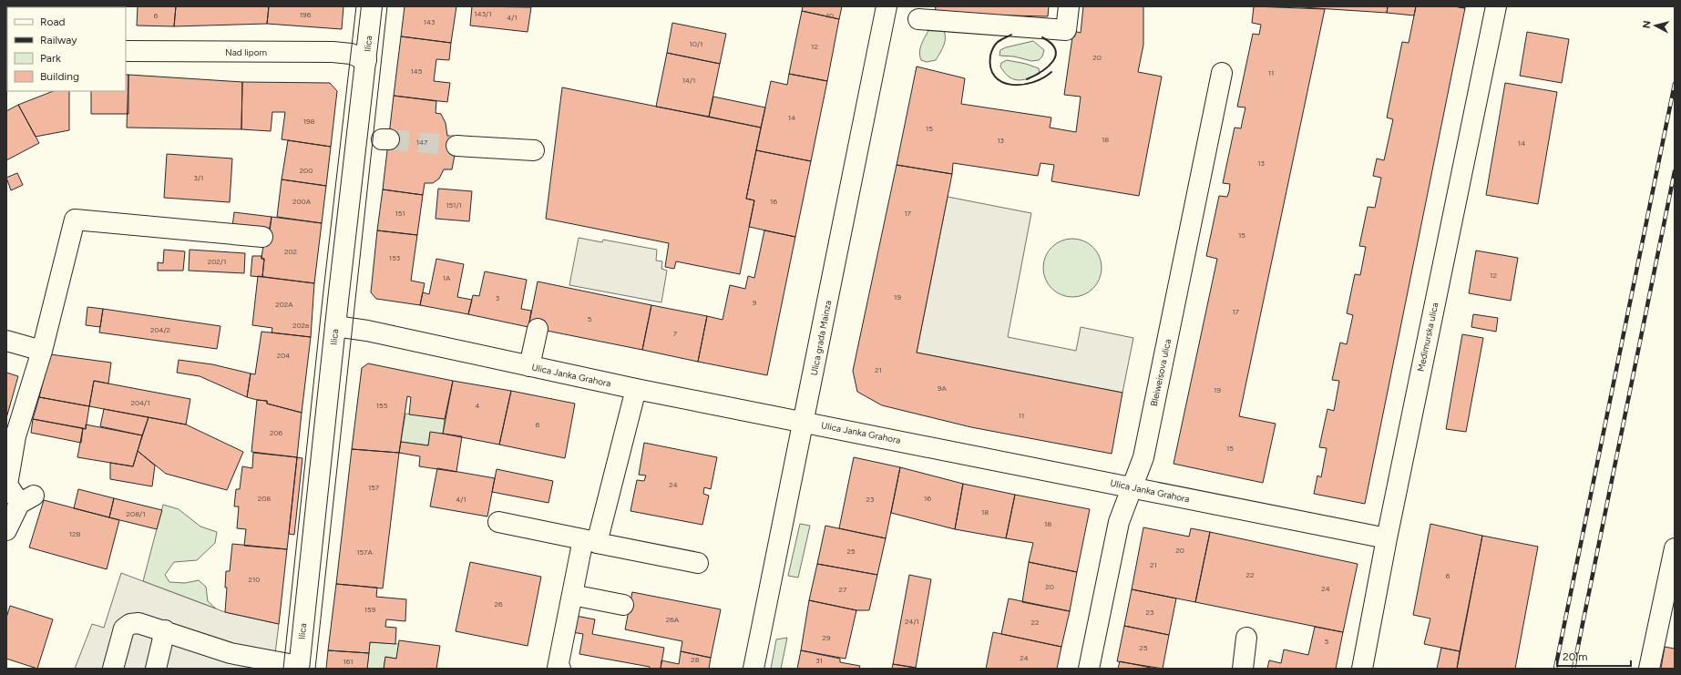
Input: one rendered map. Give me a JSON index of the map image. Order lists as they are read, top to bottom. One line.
{"streets":{"street":["Ilica","Nad lipom","Međimurska ulica","Ulica grada Mainza","Bleiweisova ulica","Ulica Janka Grahora"]},"crossings":[["Ilica","Nad lipom"],["Ilica","Ulica Janka Grahora"],["Međimurska ulica","Ulica Janka Grahora"],["Ulica grada Mainza","Ulica Janka Grahora"],["Bleiweisova ulica","Ulica Janka Grahora"]],"house_numbers":["143/1","196","6","10","4/1","143","10/1","12","20","145","11","14/1","14","198","15","18","13","147","14","13","200","3/1","200A","16","151/1","151","17","15","202","153","202/1","12","1A","19","3","9","202A","17","5","202a","204/2","7","204","21","9A","19","204/1","155","4","11","6","206","15","24","157","208","16","4/1","23","18","208/1","18","12B","20","25","157A","21","22","6","210","20","24","27","26","159","23","26A","24/1","22","29","5","25","24","28","31","161"],"legend":["Road","Railway","Park","Building"],"scale_bar":"20 m","north":"left"}
